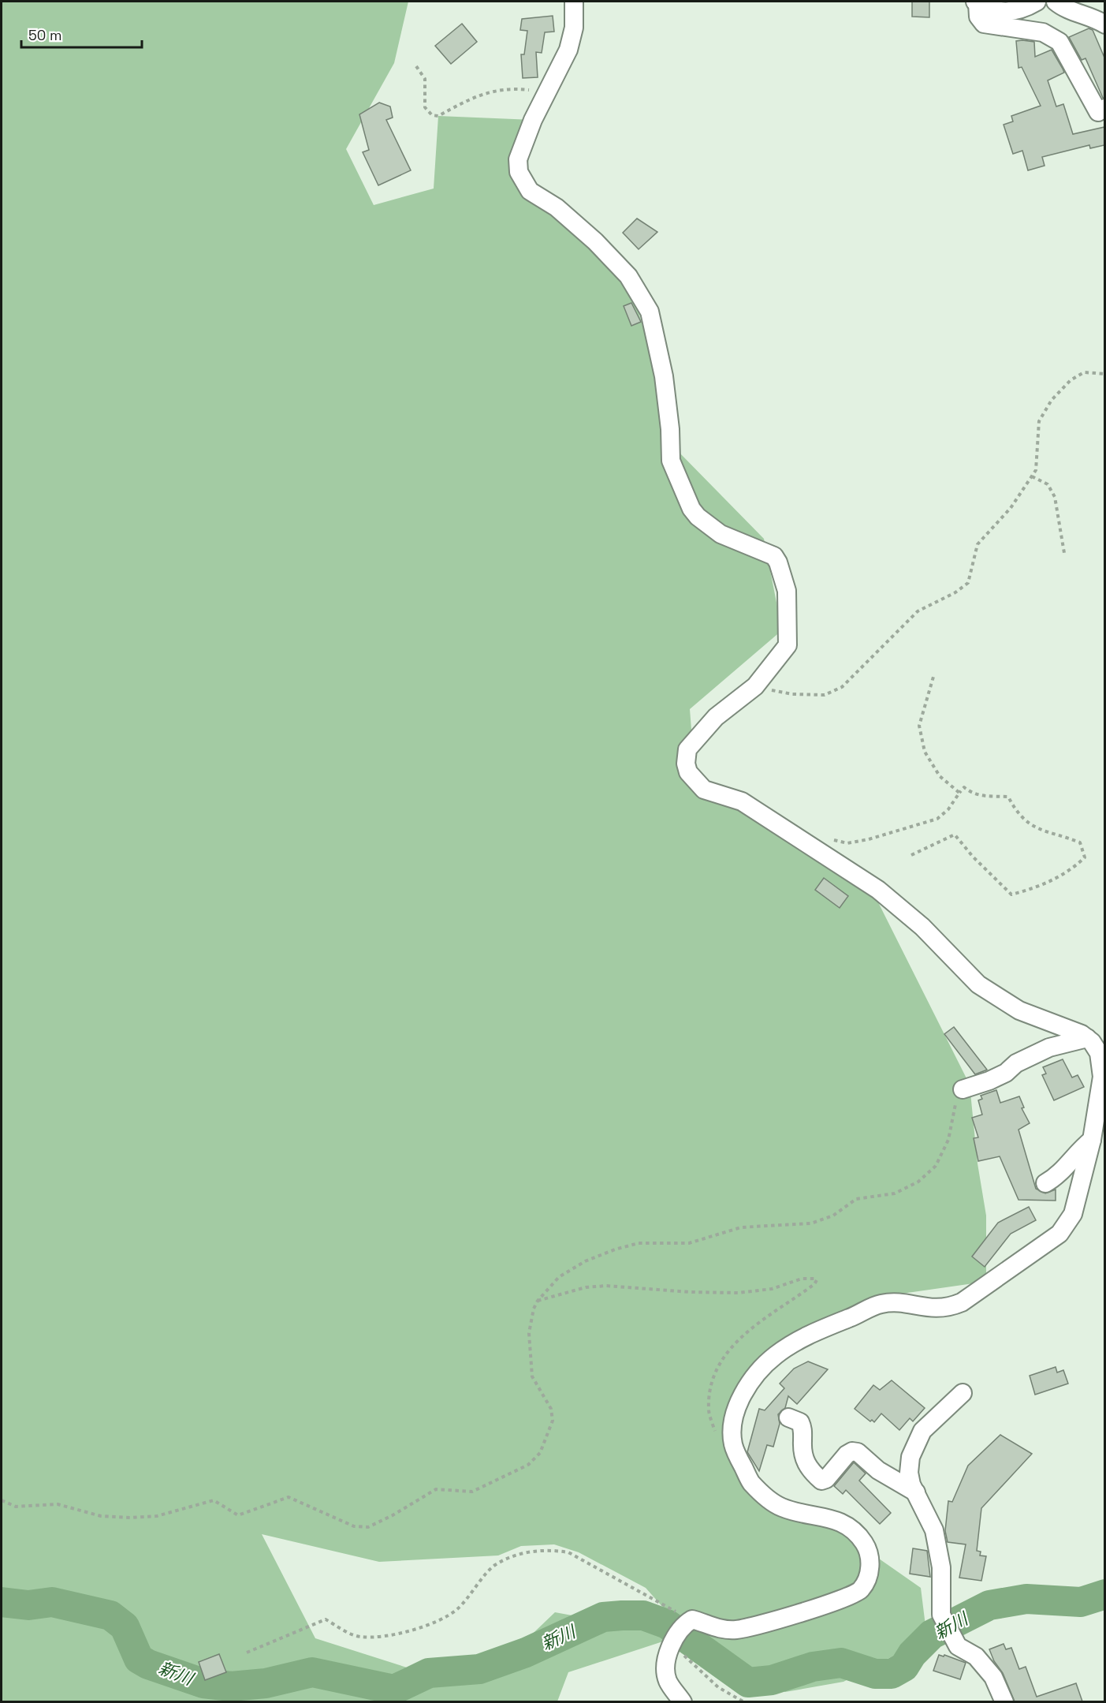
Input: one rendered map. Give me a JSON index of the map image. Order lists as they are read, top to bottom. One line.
{"water":["新川"],"scale_bar":"50 m"}
